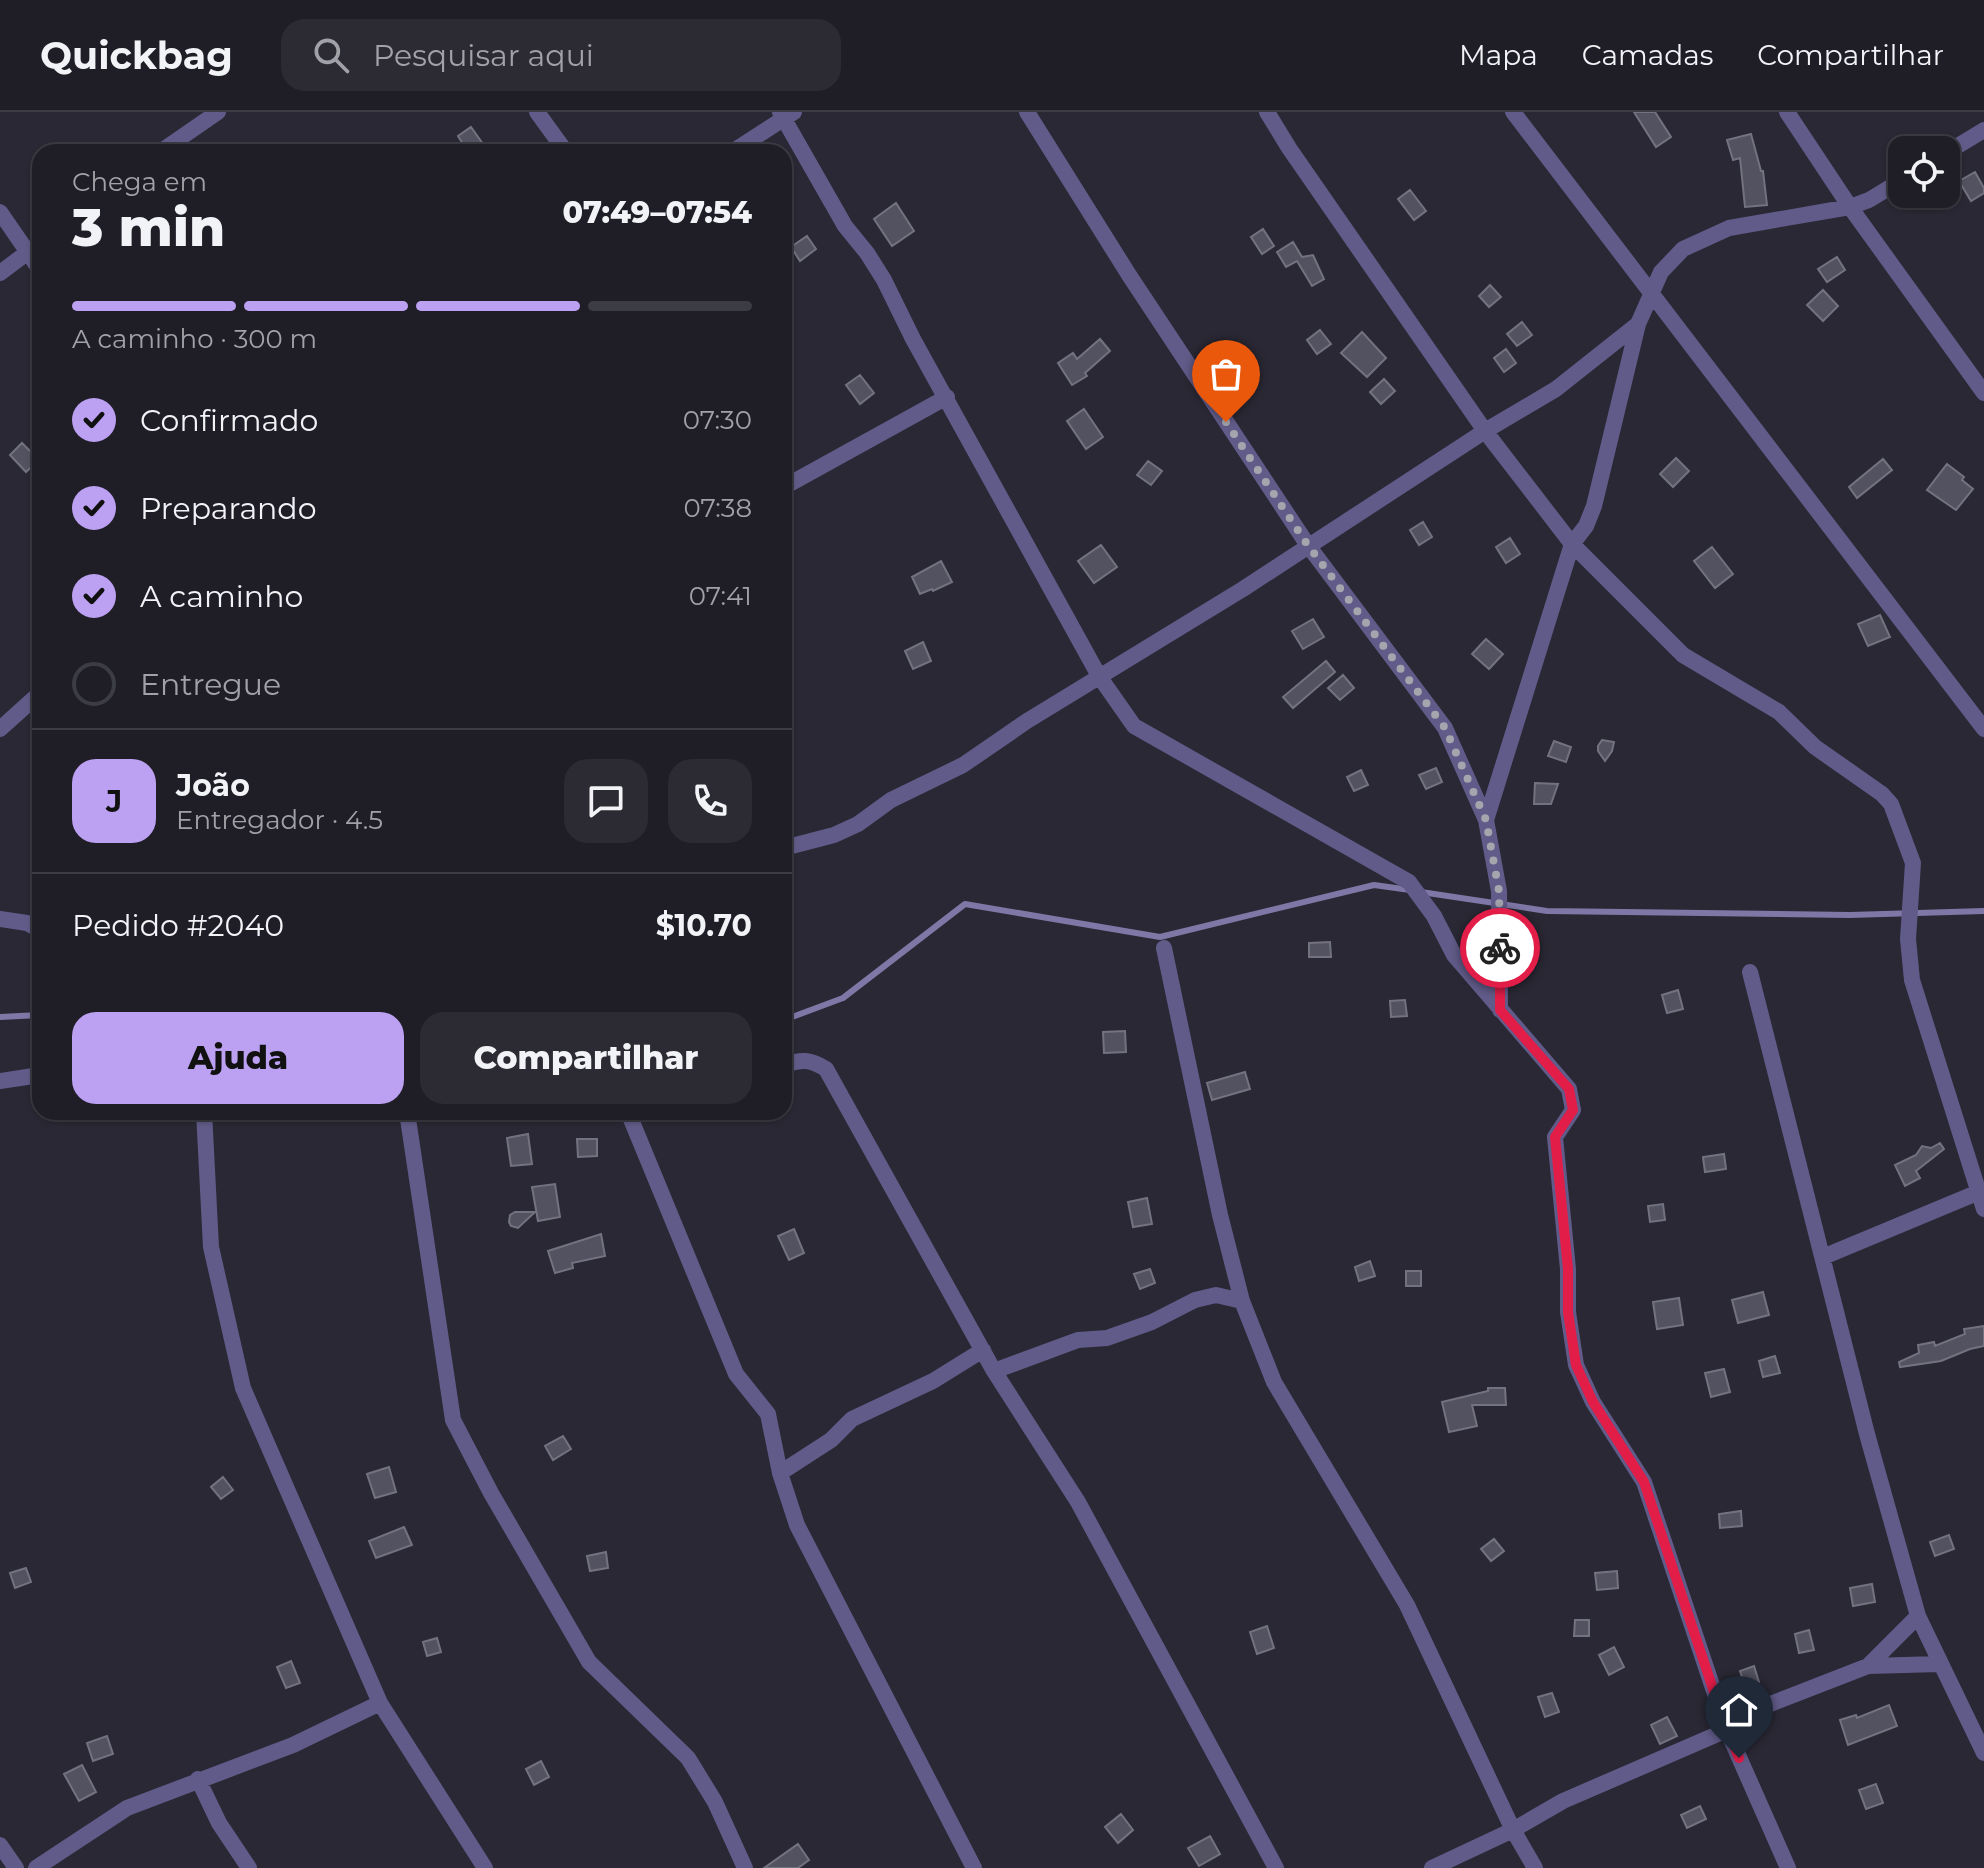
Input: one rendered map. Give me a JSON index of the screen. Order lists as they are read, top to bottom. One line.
{"page":{"header":"Quickbag","search":"Pesquisar aqui","nav":["Mapa","Camadas","Compartilhar"],"heading":["3 min","Chega em","07:49–07:54"],"panel":["João","Entregador · 4.5","Pedido #2040","$10.70"],"bar":"A caminho · 300 m","list":[["Confirmado","07:30"],["Preparando","07:38"],["A caminho","07:41"],"Entregue"],"round":"J","buttons":["Ajuda","Compartilhar"]}}
